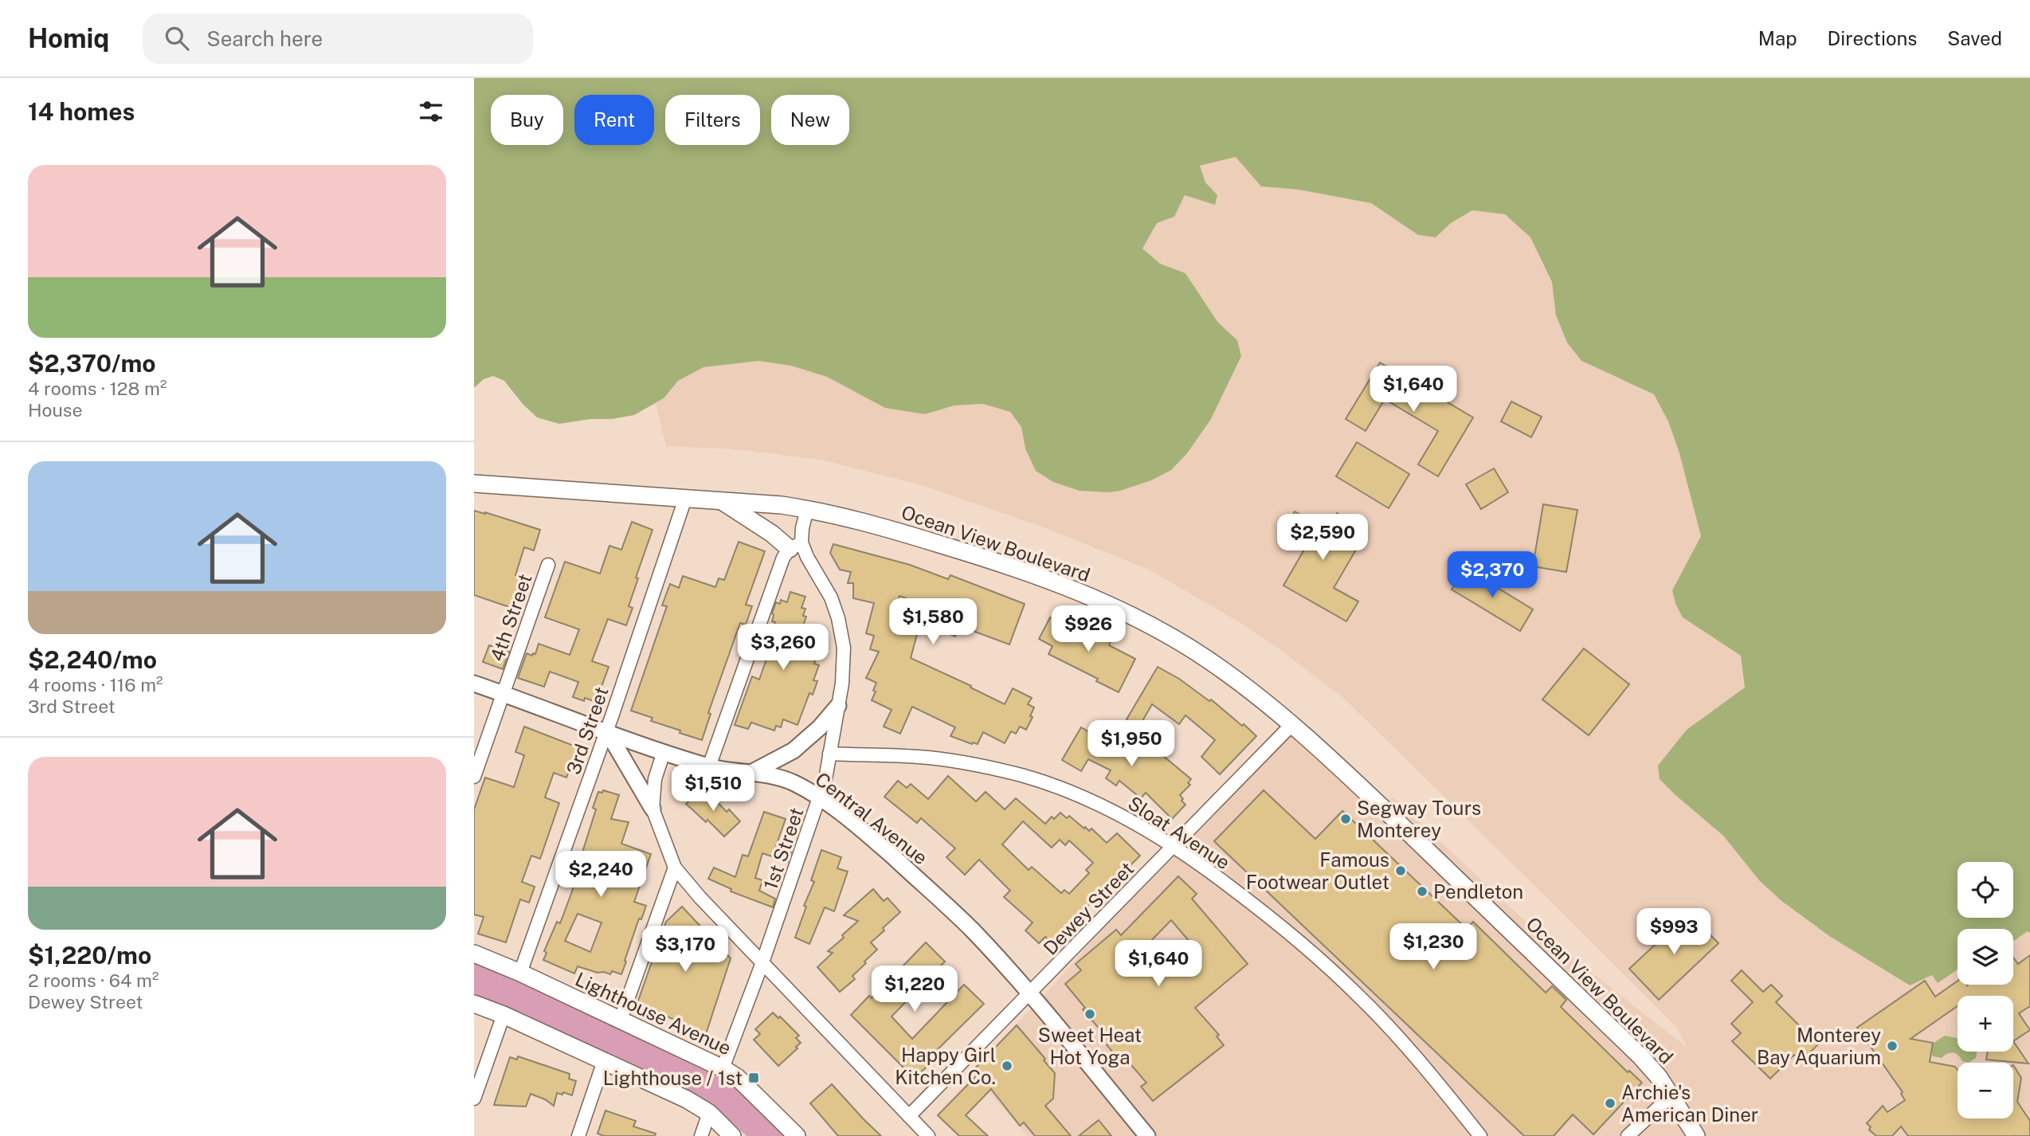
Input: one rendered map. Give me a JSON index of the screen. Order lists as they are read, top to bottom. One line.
{"streets":{"main road":["Ocean View Boulevard","Lighthouse Avenue"],"street":["4th Street","3rd Street","Central Avenue","Sloat Avenue","1st Street","Dewey Street"]},"crossings":[["Ocean View Boulevard","3rd Street"],["Ocean View Boulevard","Dewey Street"],["4th Street","Central Avenue"],["3rd Street","Central Avenue"],["3rd Street","Lighthouse Avenue"],["Central Avenue","1st Street"],["Central Avenue","Dewey Street"],["Sloat Avenue","1st Street"],["Sloat Avenue","Dewey Street"],["1st Street","Lighthouse Avenue"]],"places":{"other":["Segway Tours Monterey","Famous Footwear Outlet","Pendleton","Sweet Heat Hot Yoga","Monterey Bay Aquarium","Happy Girl Kitchen Co.","Archie's American Diner"],"transit":["Lighthouse / 1st"]},"page":{"header":"Homiq","search":"Search here","nav":["Map","Directions","Saved"],"heading":"14 homes","chip":["Buy","Rent","Filters","New"],"list":[{"name":"$2,370/mo","note":"4 rooms · 128 m² · House"},{"name":"$2,240/mo","note":"4 rooms · 116 m² · 3rd Street"},{"name":"$1,220/mo","note":"2 rooms · 64 m² · Dewey Street"}],"price":["$1,640","$2,590","$2,370","$1,580","$926","$3,260","$1,950","$1,510","$2,240","$993","$1,230","$3,170","$1,640","$1,220"],"map_buttons":["+","−"]}}
